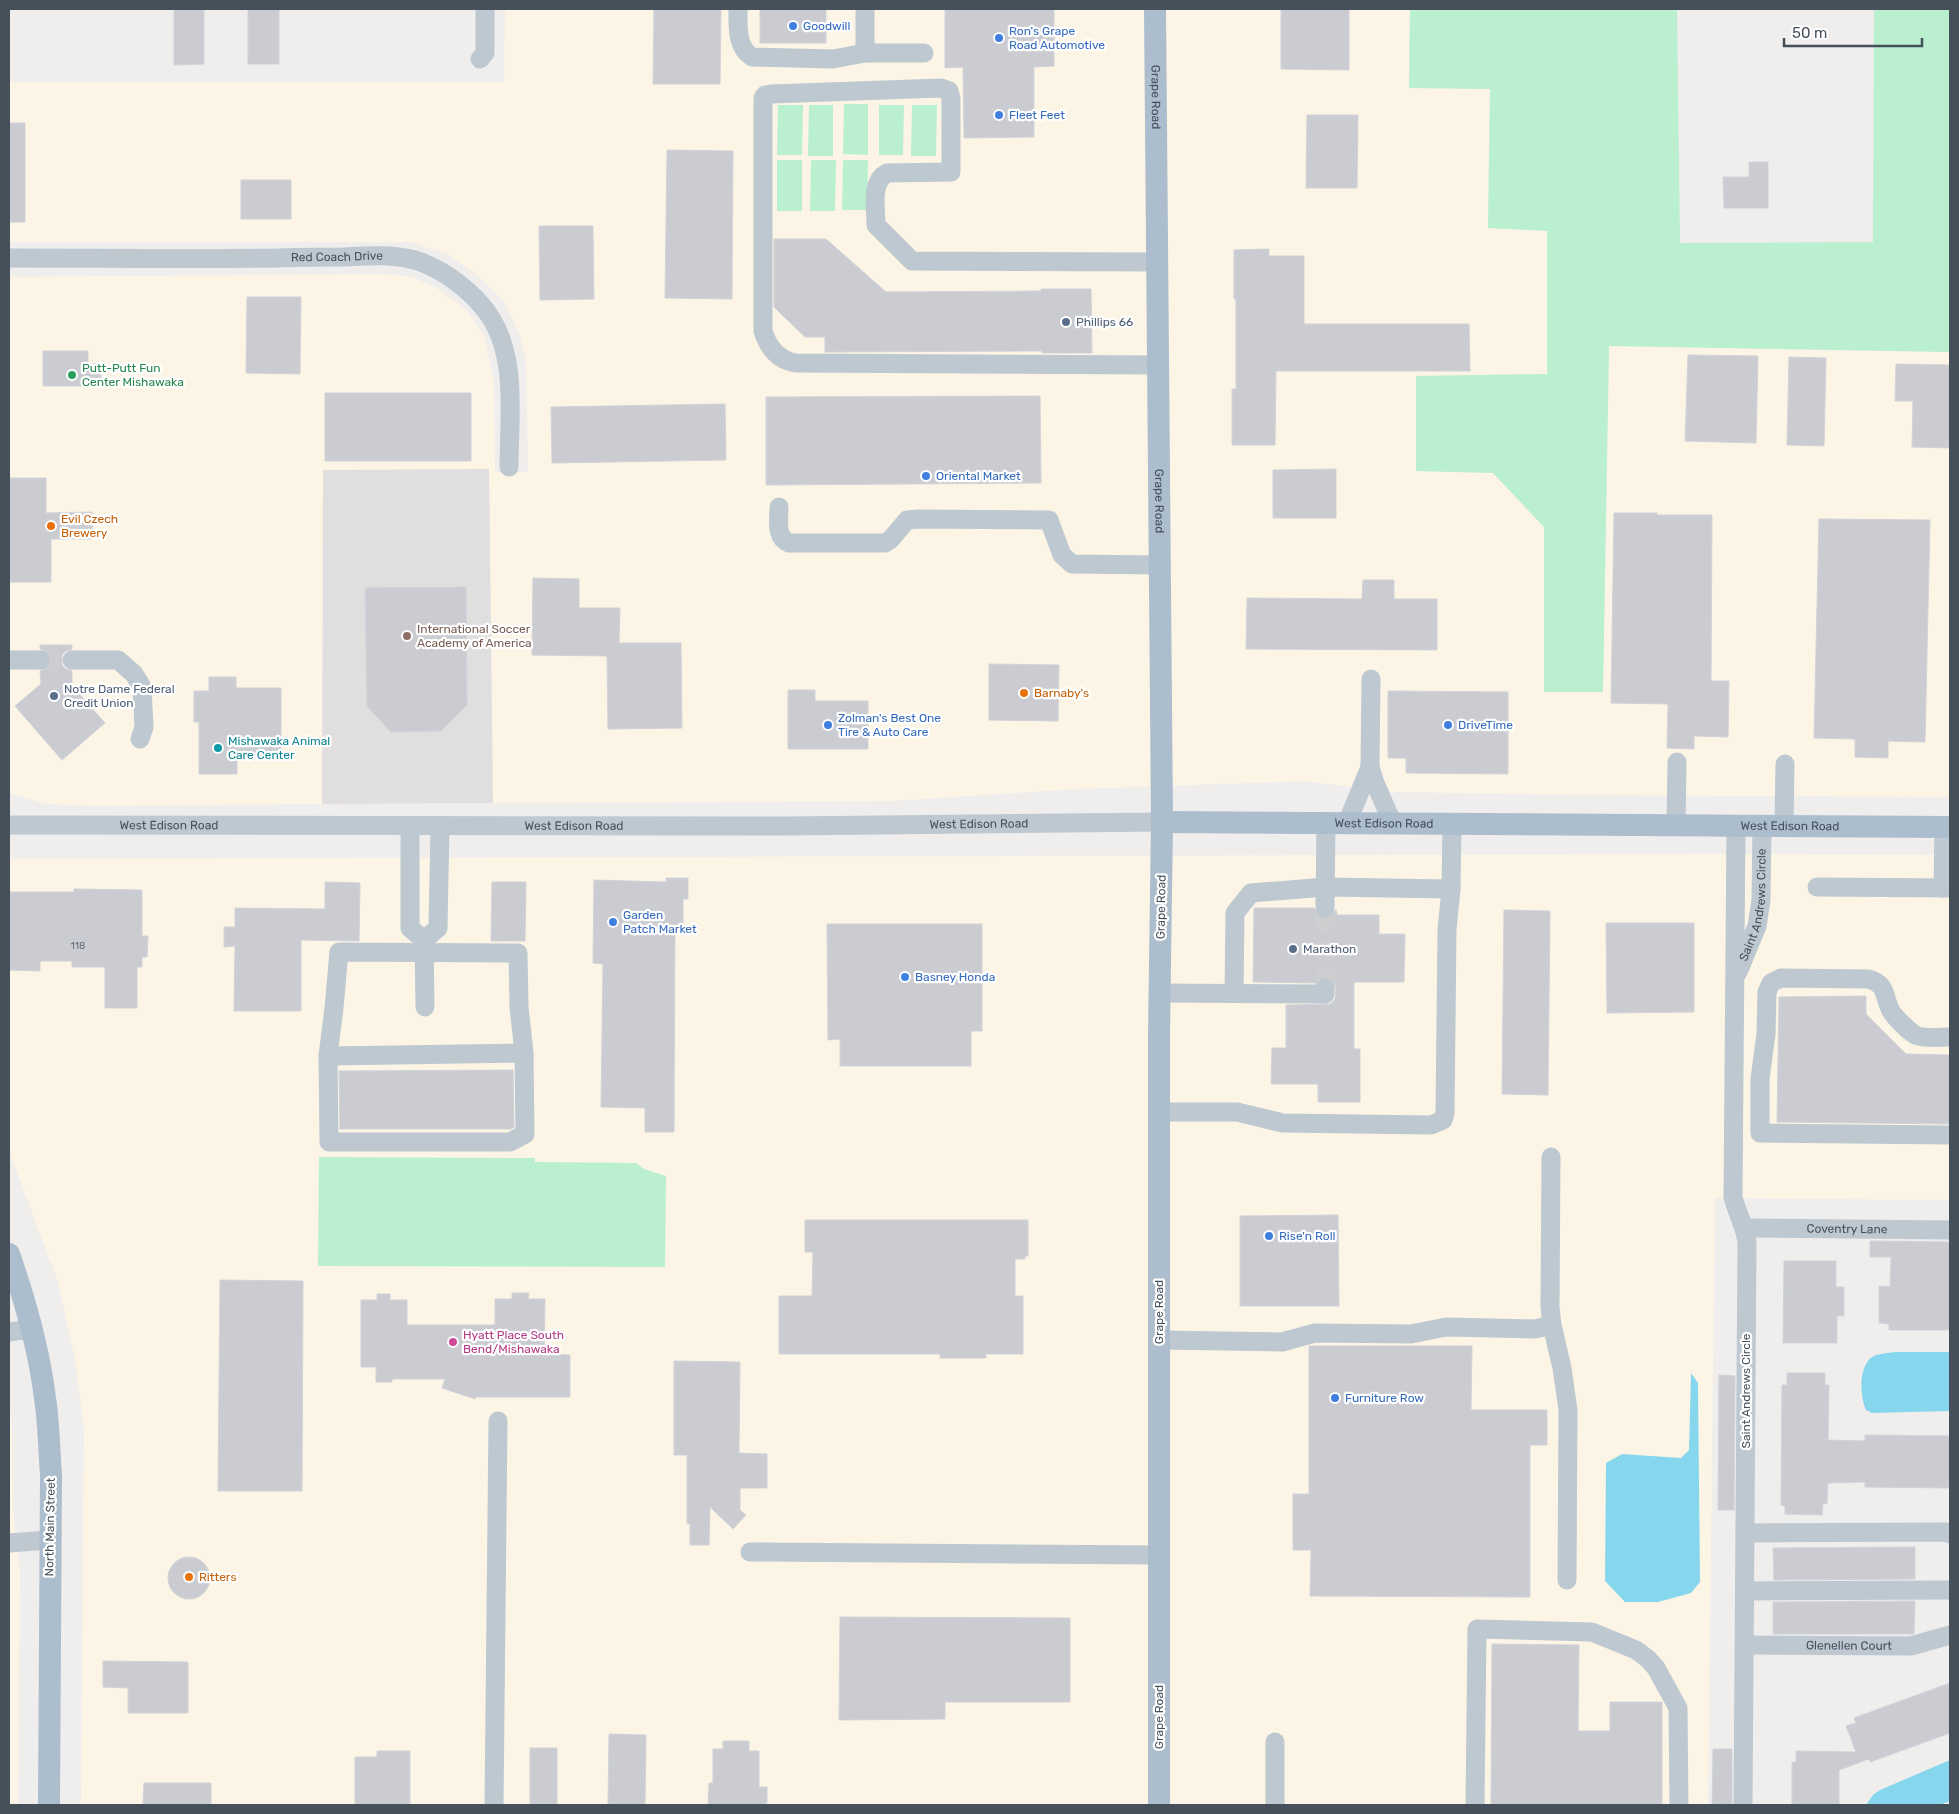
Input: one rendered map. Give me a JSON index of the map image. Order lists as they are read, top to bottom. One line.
{"streets":{"main road":["Grape Road","West Edison Road","North Main Street"],"street":["Red Coach Drive","Saint Andrews Circle","Coventry Lane","Glenellen Court"]},"crossings":[["Grape Road","West Edison Road"],["West Edison Road","Saint Andrews Circle"],["Saint Andrews Circle","Coventry Lane"],["Saint Andrews Circle","Glenellen Court"]],"places":["Goodwill","Ron's Grape Road Automotive","Fleet Feet","Phillips 66","Putt-Putt Fun Center Mishawaka","Oriental Market","Evil Czech Brewery","International Soccer Academy of America","Barnaby's","Notre Dame Federal Credit Union","Zolman's Best One Tire & Auto Care","DriveTime","Mishawaka Animal Care Center","Garden Patch Market","Marathon","Basney Honda","Rise'n Roll","Hyatt Place South Bend/Mishawaka","Furniture Row","Ritters"],"house_numbers":["118"],"scale_bar":"50 m"}
